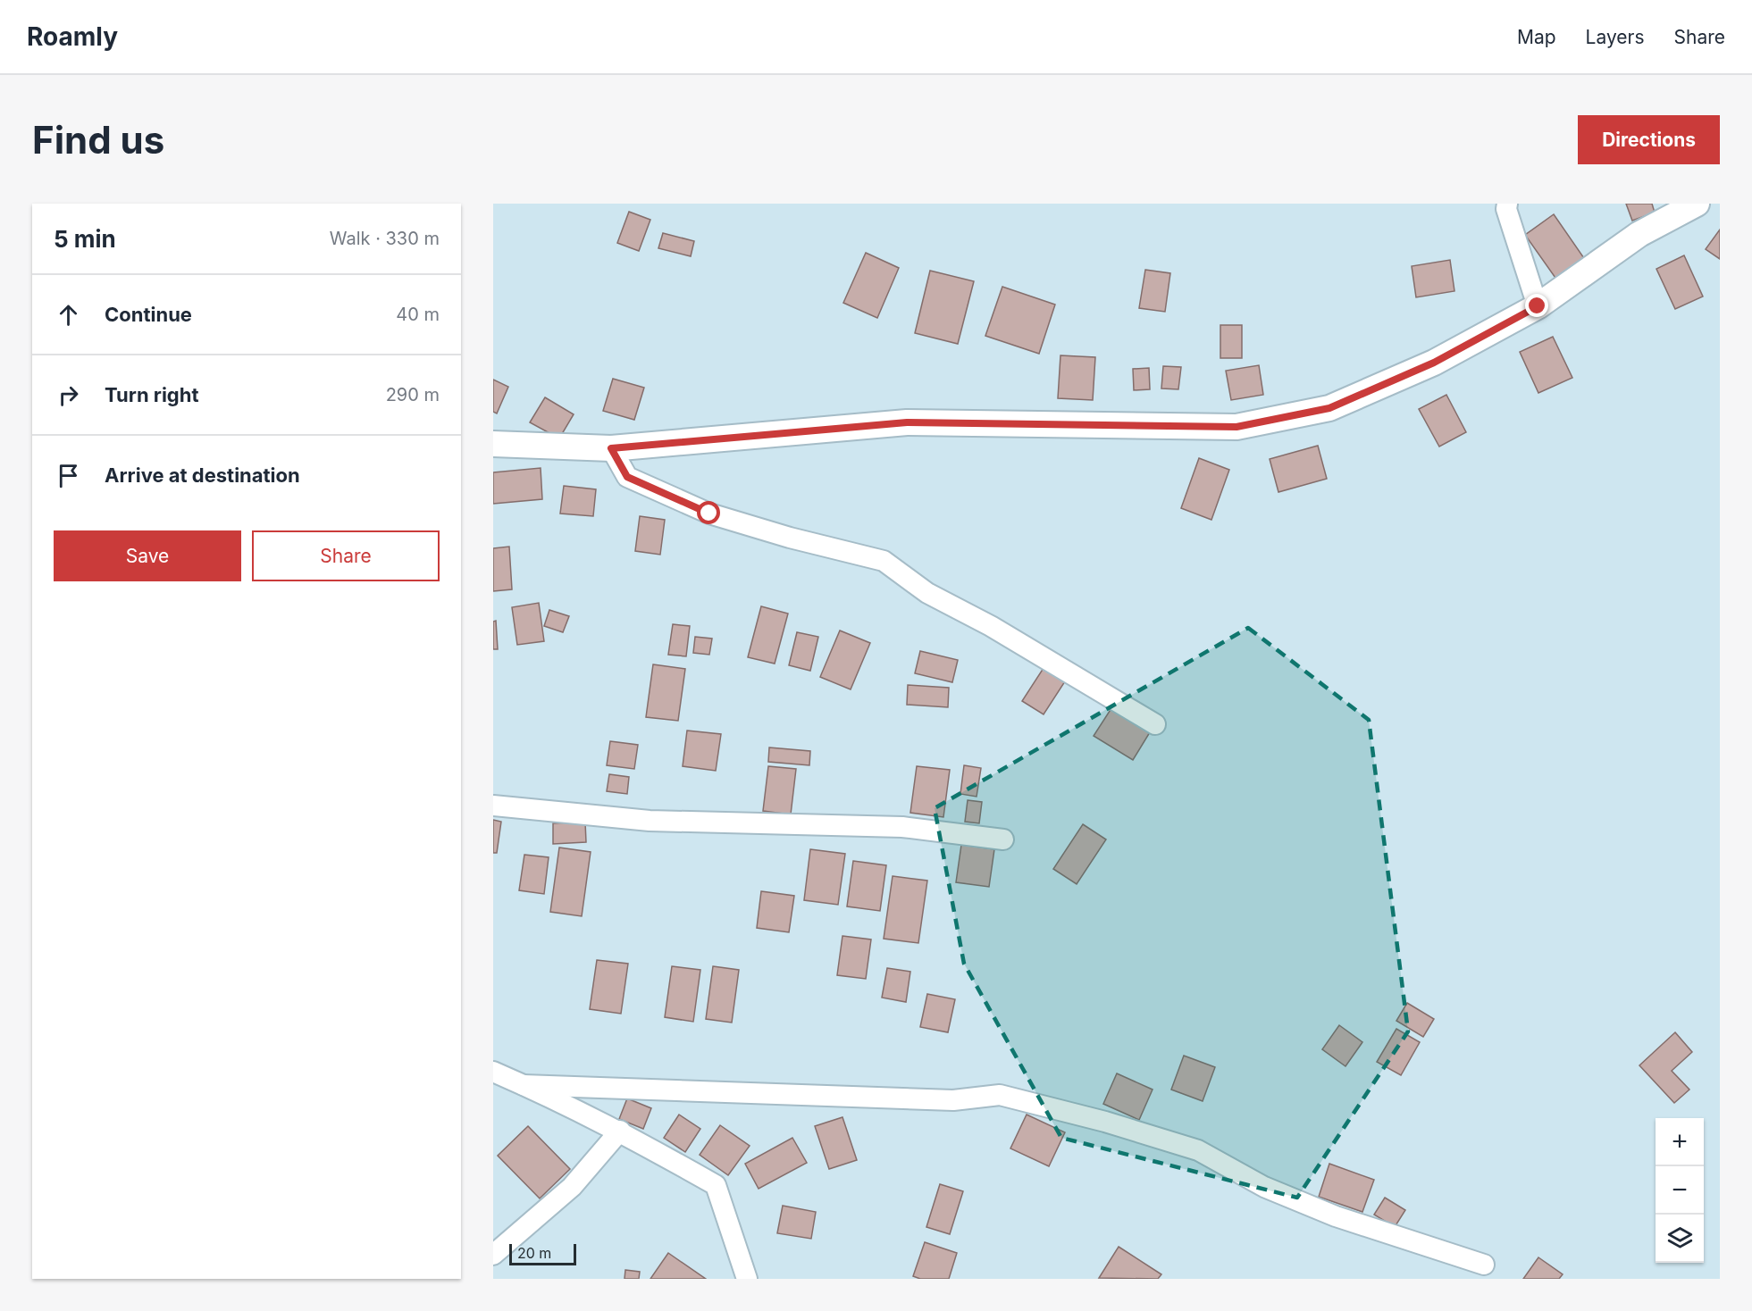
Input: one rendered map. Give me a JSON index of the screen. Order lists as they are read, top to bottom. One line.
{"scale_bar":"20 m","page":{"header":"Roamly","nav":["Map","Layers","Share"],"buttons":["Directions",["Save","Share"]],"title":"Find us","heading":["5 min","Walk · 330 m"],"list":[["Continue","40 m"],["Turn right","290 m"],"Arrive at destination"],"map_buttons":["+","−"],"scale":"20 m"}}
